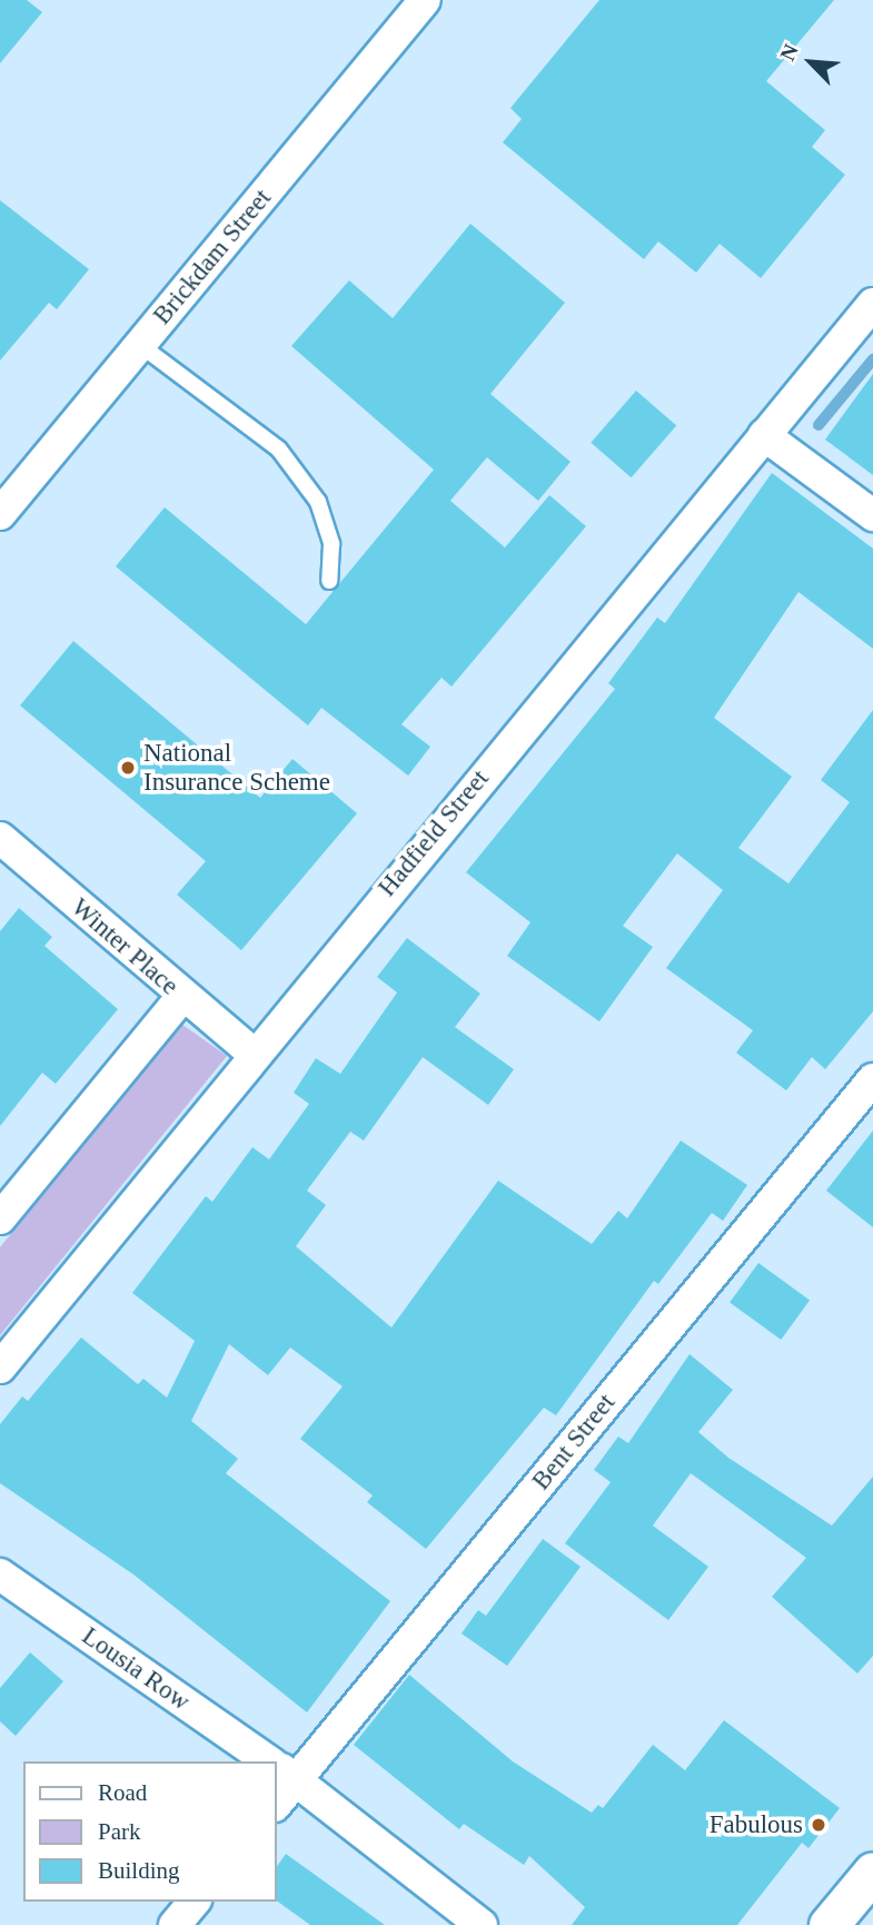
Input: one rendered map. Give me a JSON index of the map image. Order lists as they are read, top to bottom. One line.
{"streets":{"street":["Brickdam Street","Hadfield Street","Winter Place","Bent Street","Lousia Row"]},"crossings":[["Hadfield Street","Winter Place"],["Bent Street","Lousia Row"]],"places":["National Insurance Scheme","Fabulous"],"legend":["Road","Park","Building"],"north":"top left"}
